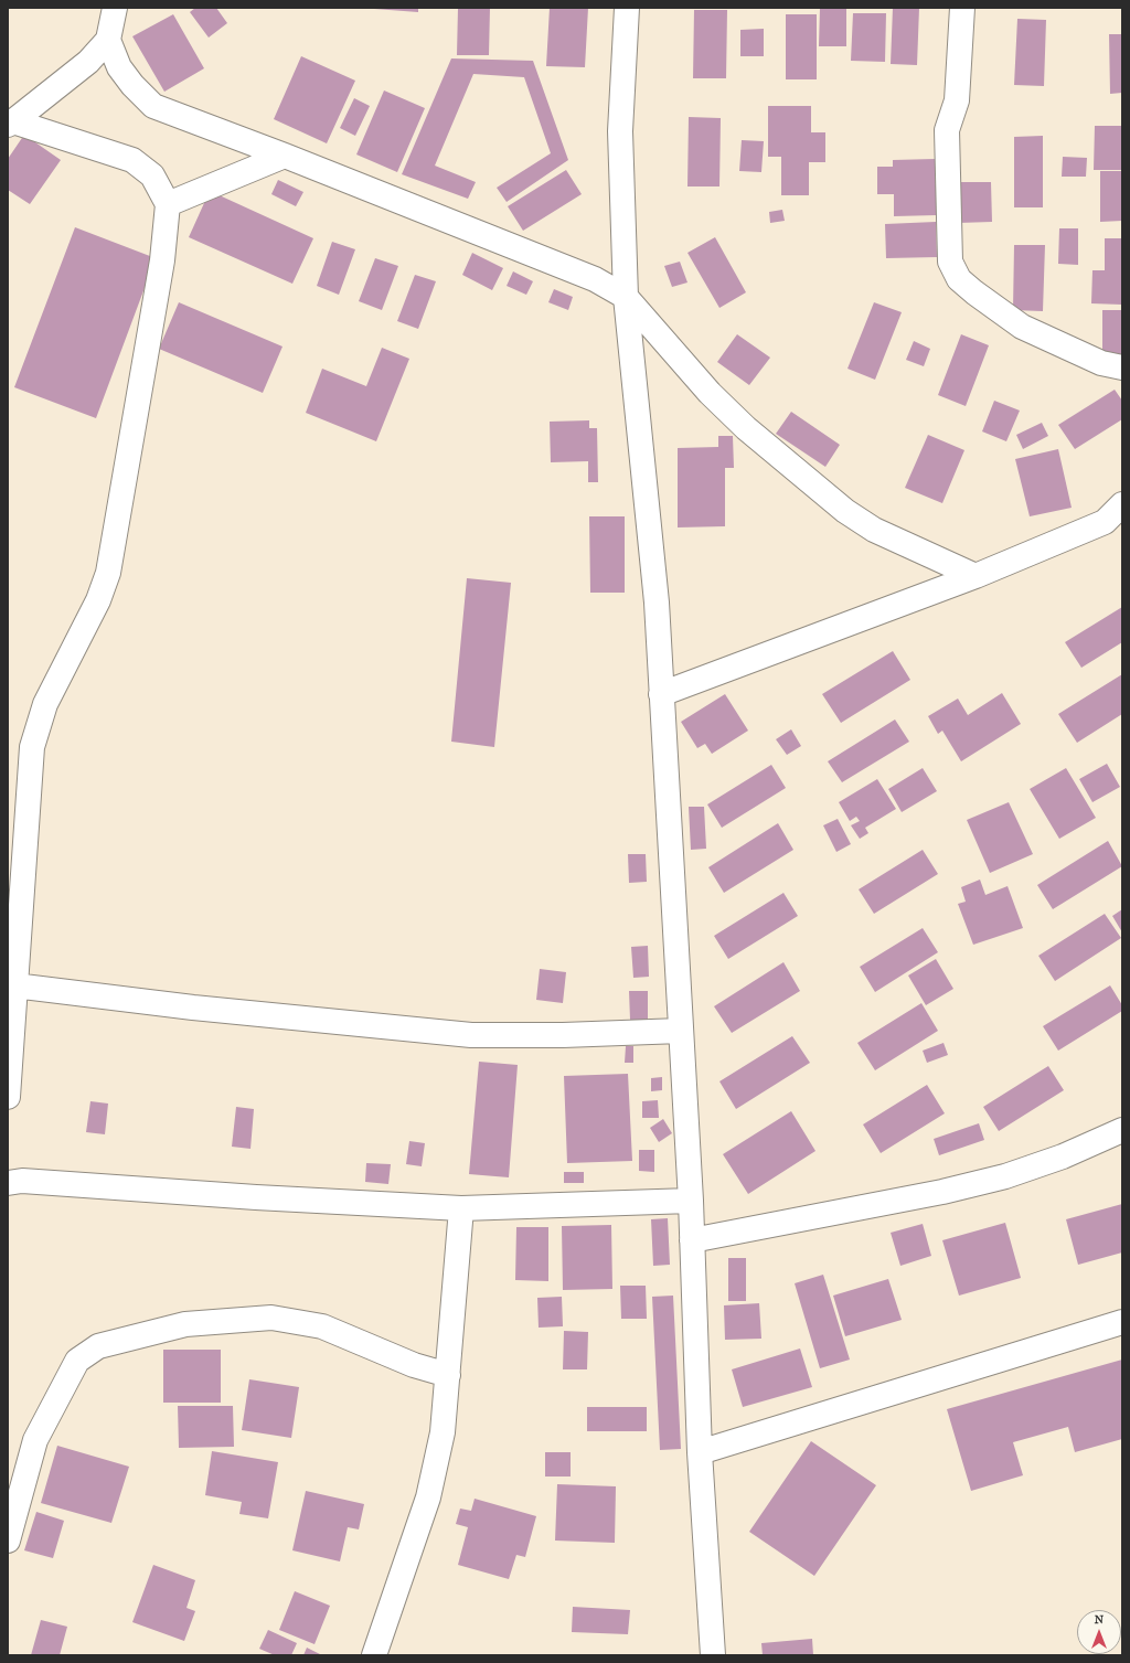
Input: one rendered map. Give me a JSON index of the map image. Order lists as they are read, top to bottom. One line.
{"north":"top"}
